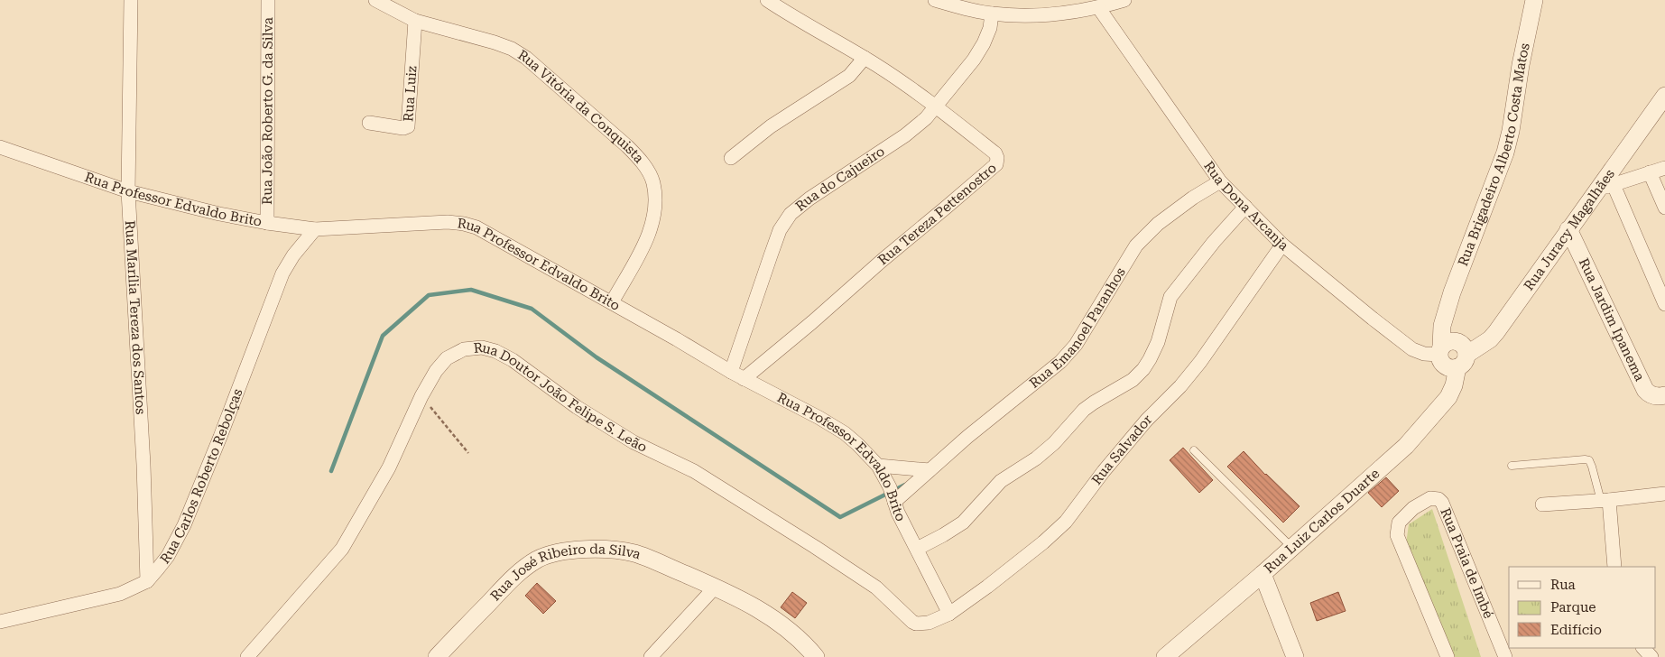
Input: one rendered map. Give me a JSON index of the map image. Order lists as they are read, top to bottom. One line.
{"streets":{"street":["Rua Luiz","Rua Vitória da Conquista","Rua João Roberto G. da Silva","Rua Brigadeiro Alberto Costa Matos","Rua do Cajueiro","Rua Professor Edvaldo Brito","Rua Dona Arcanja","Rua Tereza Pettenostro","Rua Juracy Magalhães","Rua Marília Tereza dos Santos","Rua Jardim Ipanema","Rua Emanoel Paranhos","Rua Doutor João Felipe S. Leão","Rua Salvador","Rua Carlos Roberto Rebolças","Rua Luiz Carlos Duarte","Rua Praia de Imbé","Rua José Ribeiro da Silva"]},"crossings":[["Rua Luiz","Rua Vitória da Conquista"],["Rua Vitória da Conquista","Rua Professor Edvaldo Brito"],["Rua João Roberto G. da Silva","Rua Professor Edvaldo Brito"],["Rua Brigadeiro Alberto Costa Matos","Rua Dona Arcanja"],["Rua do Cajueiro","Rua Professor Edvaldo Brito"],["Rua do Cajueiro","Rua Tereza Pettenostro"],["Rua Professor Edvaldo Brito","Rua Tereza Pettenostro"],["Rua Professor Edvaldo Brito","Rua Marília Tereza dos Santos"],["Rua Professor Edvaldo Brito","Rua Emanoel Paranhos"],["Rua Professor Edvaldo Brito","Rua Salvador"],["Rua Professor Edvaldo Brito","Rua Carlos Roberto Rebolças"],["Rua Dona Arcanja","Rua Emanoel Paranhos"],["Rua Dona Arcanja","Rua Salvador"],["Rua Juracy Magalhães","Rua Jardim Ipanema"],["Rua Juracy Magalhães","Rua Luiz Carlos Duarte"],["Rua Marília Tereza dos Santos","Rua Carlos Roberto Rebolças"],["Rua Doutor João Felipe S. Leão","Rua Salvador"]],"legend":["Rua","Parque","Edifício"]}
